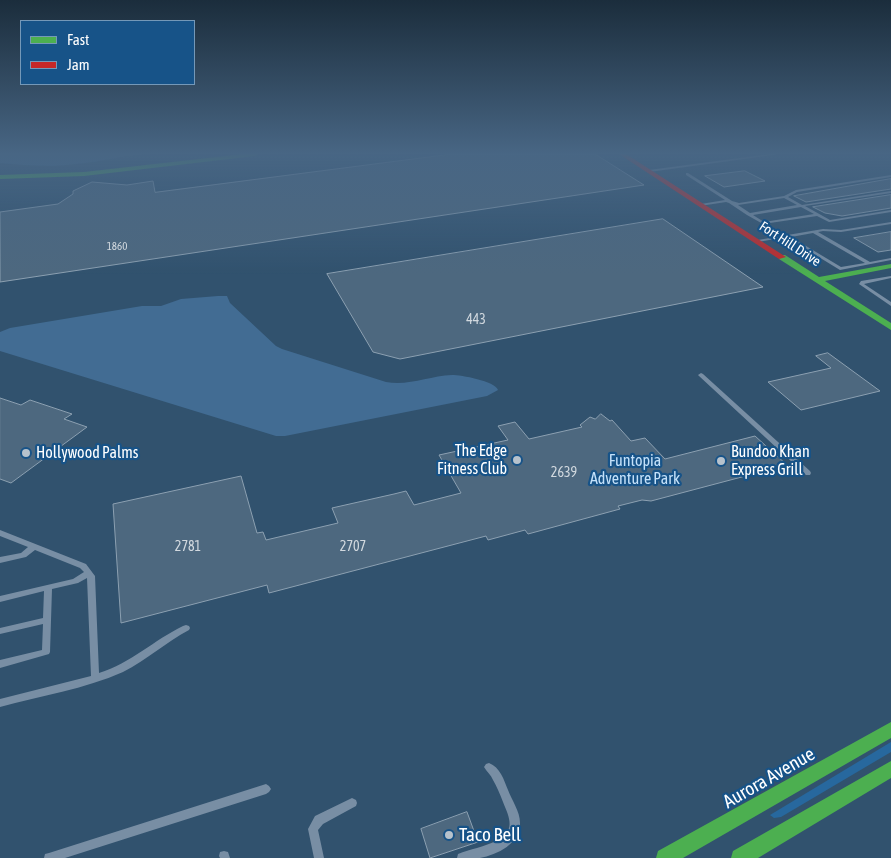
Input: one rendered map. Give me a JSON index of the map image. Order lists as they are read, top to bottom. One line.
{"streets":{"street":["Fort Hill Drive","Aurora Avenue"]},"parks":["Funtopia Adventure Park"],"places":["Hollywood Palms","The Edge Fitness Club","Bundoo Khan Express Grill","Taco Bell"],"house_numbers":["1860","443","2639","2781","2707"],"legend":["Fast","Jam"]}
